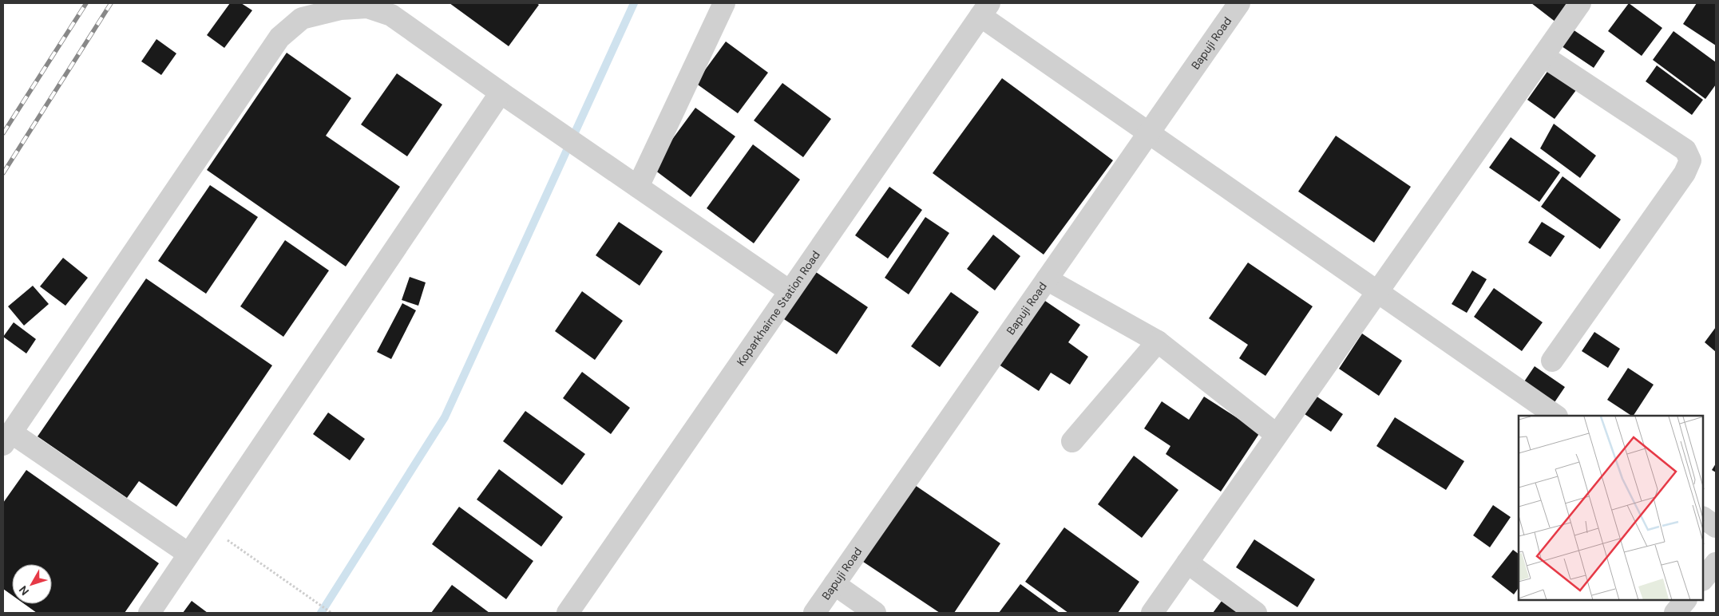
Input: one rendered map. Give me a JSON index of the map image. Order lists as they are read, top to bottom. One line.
{"streets":{"street":["Bapuji Road","Koparkhairne Station Road"]},"north":"bottom left"}
